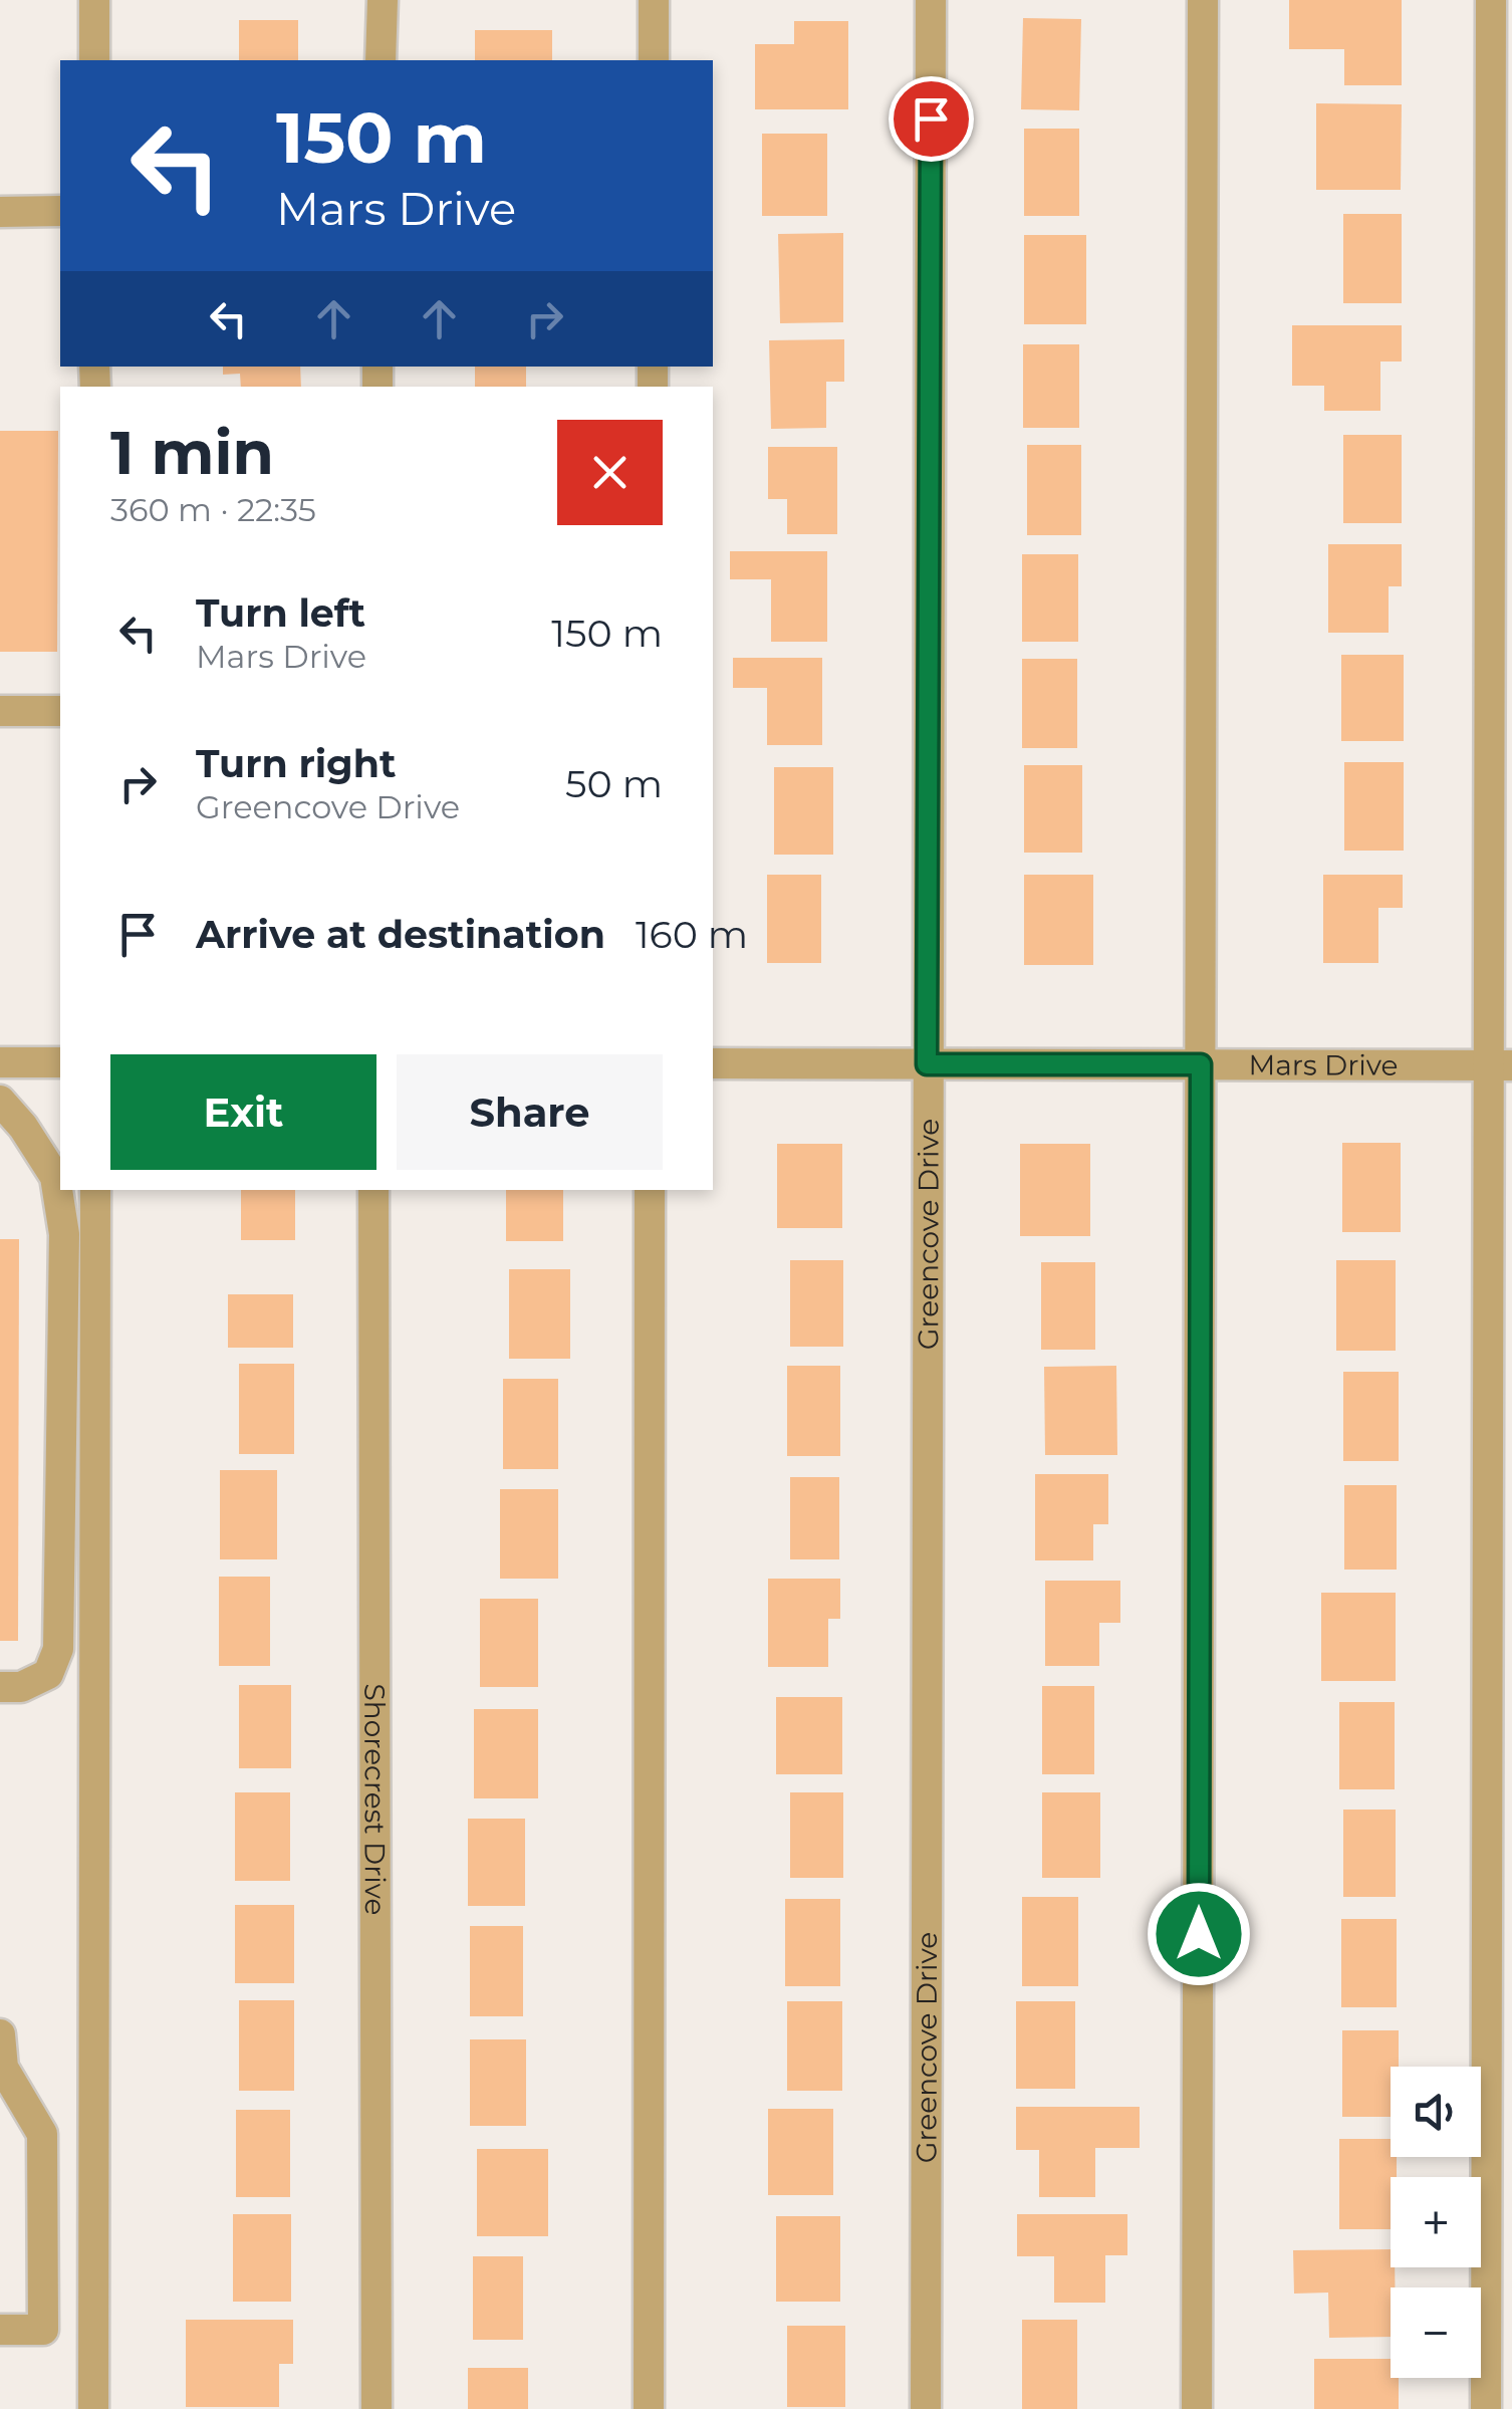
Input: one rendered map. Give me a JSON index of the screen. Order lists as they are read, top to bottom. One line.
{"streets":{"street":["Mars Drive","Greencove Drive","Shorecrest Drive"]},"crossings":[["Mars Drive","Greencove Drive"]],"page":{"turn":["150 m","Mars Drive"],"heading":["1 min","360 m · 22:35"],"list":[{"name":"Turn left","note":"Mars Drive","value":"150 m"},{"name":"Turn right","note":"Greencove Drive","value":"50 m"},{"name":"Arrive at destination","value":"160 m"}],"buttons":["Exit","Share"],"map_buttons":["+","−"]}}
